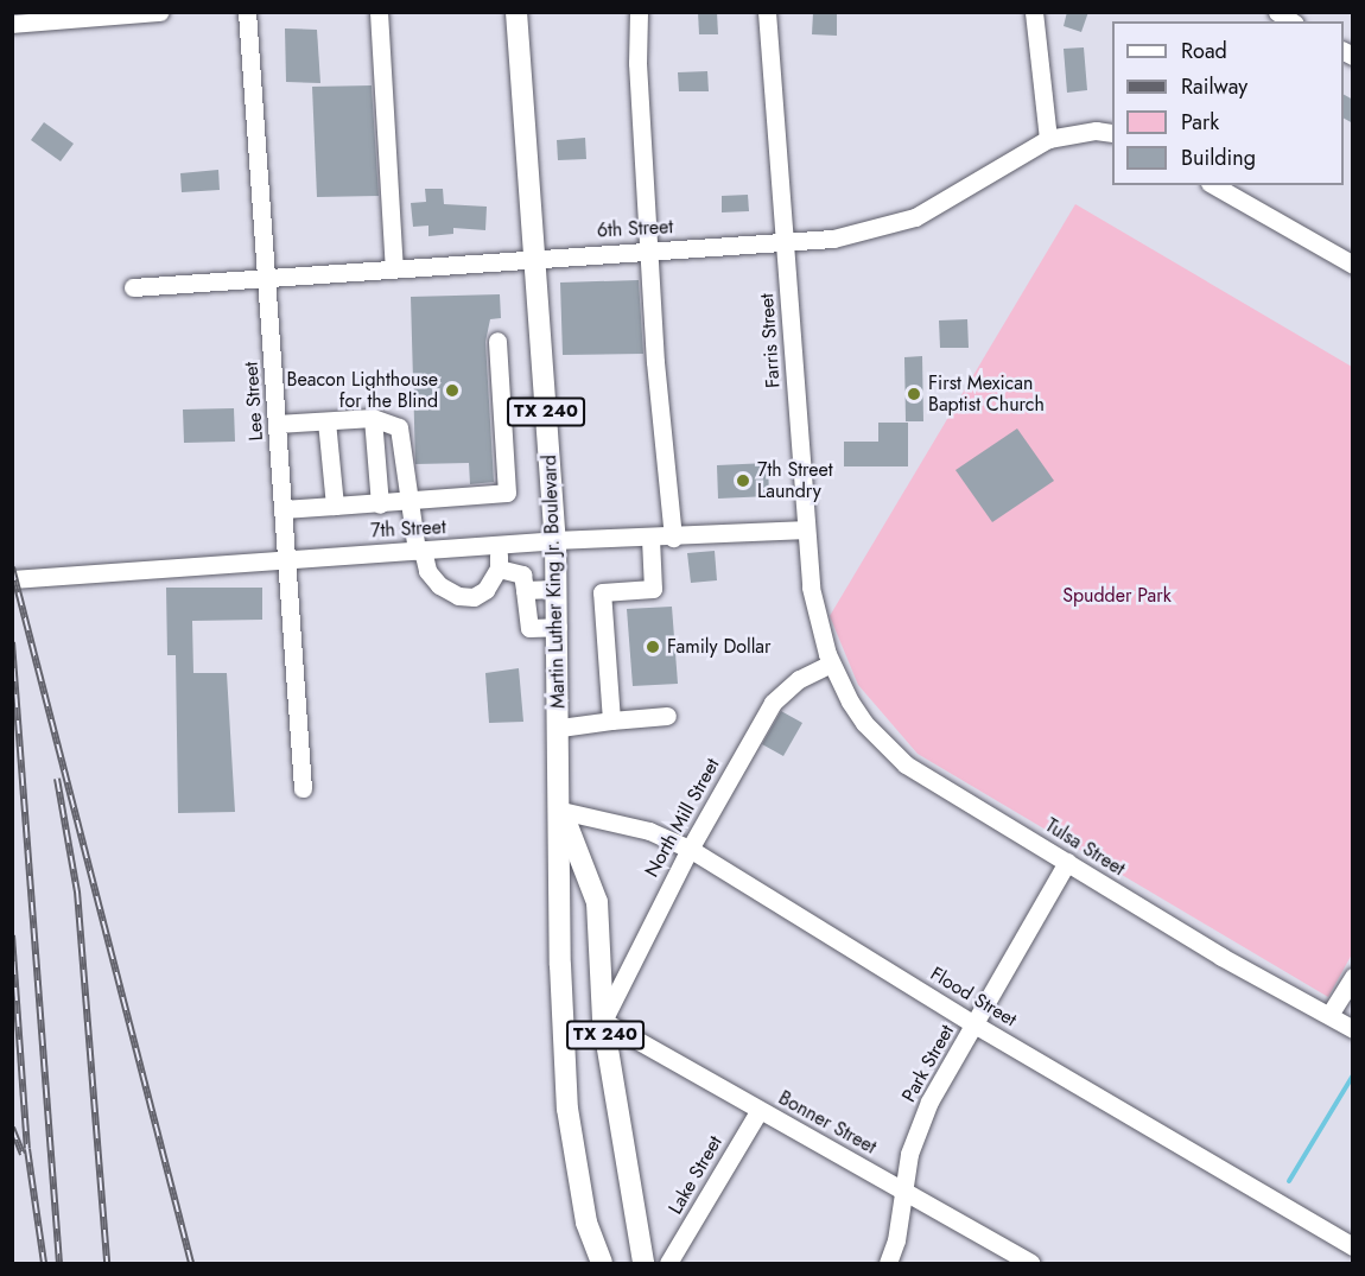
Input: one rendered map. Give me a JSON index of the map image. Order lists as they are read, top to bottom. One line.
{"streets":{"main road":["TX 240","Martin Luther King Jr. Boulevard"],"street":["6th Street","Farris Street","Lee Street","7th Street","North Mill Street","Tulsa Street","Flood Street","Park Street","Bonner Street","Lake Street"]},"crossings":[["6th Street","Farris Street"],["6th Street","Lee Street"],["6th Street","Martin Luther King Jr. Boulevard"],["Farris Street","7th Street"],["Farris Street","North Mill Street"],["Farris Street","Tulsa Street"],["Lee Street","7th Street"],["7th Street","Martin Luther King Jr. Boulevard"],["Martin Luther King Jr. Boulevard","North Mill Street"],["Martin Luther King Jr. Boulevard","Flood Street"],["Martin Luther King Jr. Boulevard","Bonner Street"],["North Mill Street","Tulsa Street"],["North Mill Street","Flood Street"],["North Mill Street","Bonner Street"],["Tulsa Street","Park Street"],["Flood Street","Park Street"],["Park Street","Bonner Street"],["Bonner Street","Lake Street"]],"parks":["Spudder Park"],"places":["Beacon Lighthouse for the Blind","First Mexican Baptist Church","7th Street Laundry","Family Dollar"],"legend":["Road","Railway","Park","Building"]}
